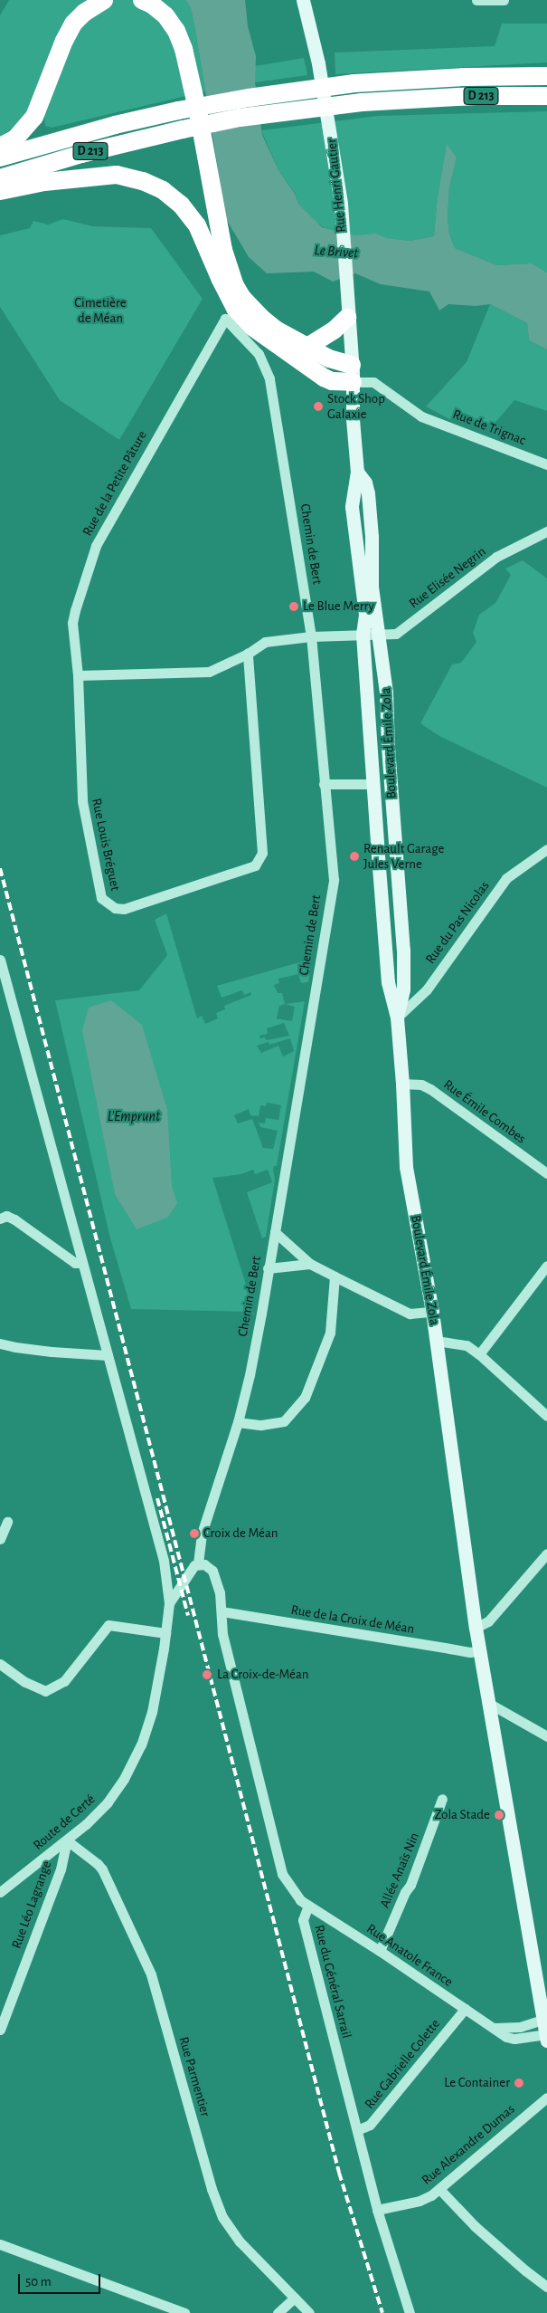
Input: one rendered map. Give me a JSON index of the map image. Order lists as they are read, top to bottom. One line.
{"streets":{"highway":["D 213"],"main road":["Rue Henri Gautier","Boulevard Émile Zola"],"street":["Rue de Trignac","Rue de la Petite Pâture","Chemin de Bert","Rue Elisée Negrin","Rue Louis Bréguet","Rue du Pas Nicolas","Rue Émile Combes","Rue de la Croix de Méan","Route de Certé","Allée Anaïs Nin","Rue Léo Lagrange","Rue Anatole France","Rue du Général Sarrail","Rue Gabrielle Colette","Rue Parmentier","Rue Alexandre Dumas"]},"crossings":[["Rue Henri Gautier","Rue de Trignac"],["Rue Henri Gautier","Boulevard Émile Zola"],["Rue de Trignac","Boulevard Émile Zola"],["Rue de la Petite Pâture","Chemin de Bert"],["Rue de la Petite Pâture","Rue Louis Bréguet"],["Rue Elisée Negrin","Boulevard Émile Zola"],["Boulevard Émile Zola","Rue du Pas Nicolas"],["Boulevard Émile Zola","Rue Émile Combes"],["Boulevard Émile Zola","Rue de la Croix de Méan"],["Boulevard Émile Zola","Rue Anatole France"],["Route de Certé","Rue Léo Lagrange"],["Route de Certé","Rue Parmentier"],["Allée Anaïs Nin","Rue Anatole France"],["Rue Léo Lagrange","Rue Parmentier"],["Rue Anatole France","Rue du Général Sarrail"],["Rue Anatole France","Rue Gabrielle Colette"],["Rue du Général Sarrail","Rue Gabrielle Colette"],["Rue du Général Sarrail","Rue Alexandre Dumas"]],"water":["Le Brivet","L'Emprunt"],"parks":["Cimetière de Méan"],"places":["Stock Shop Galaxie","Le Blue Merry","Renault Garage Jules Verne","Croix de Méan","La Croix-de-Méan","Zola Stade","Le Container"],"scale_bar":"50 m"}
